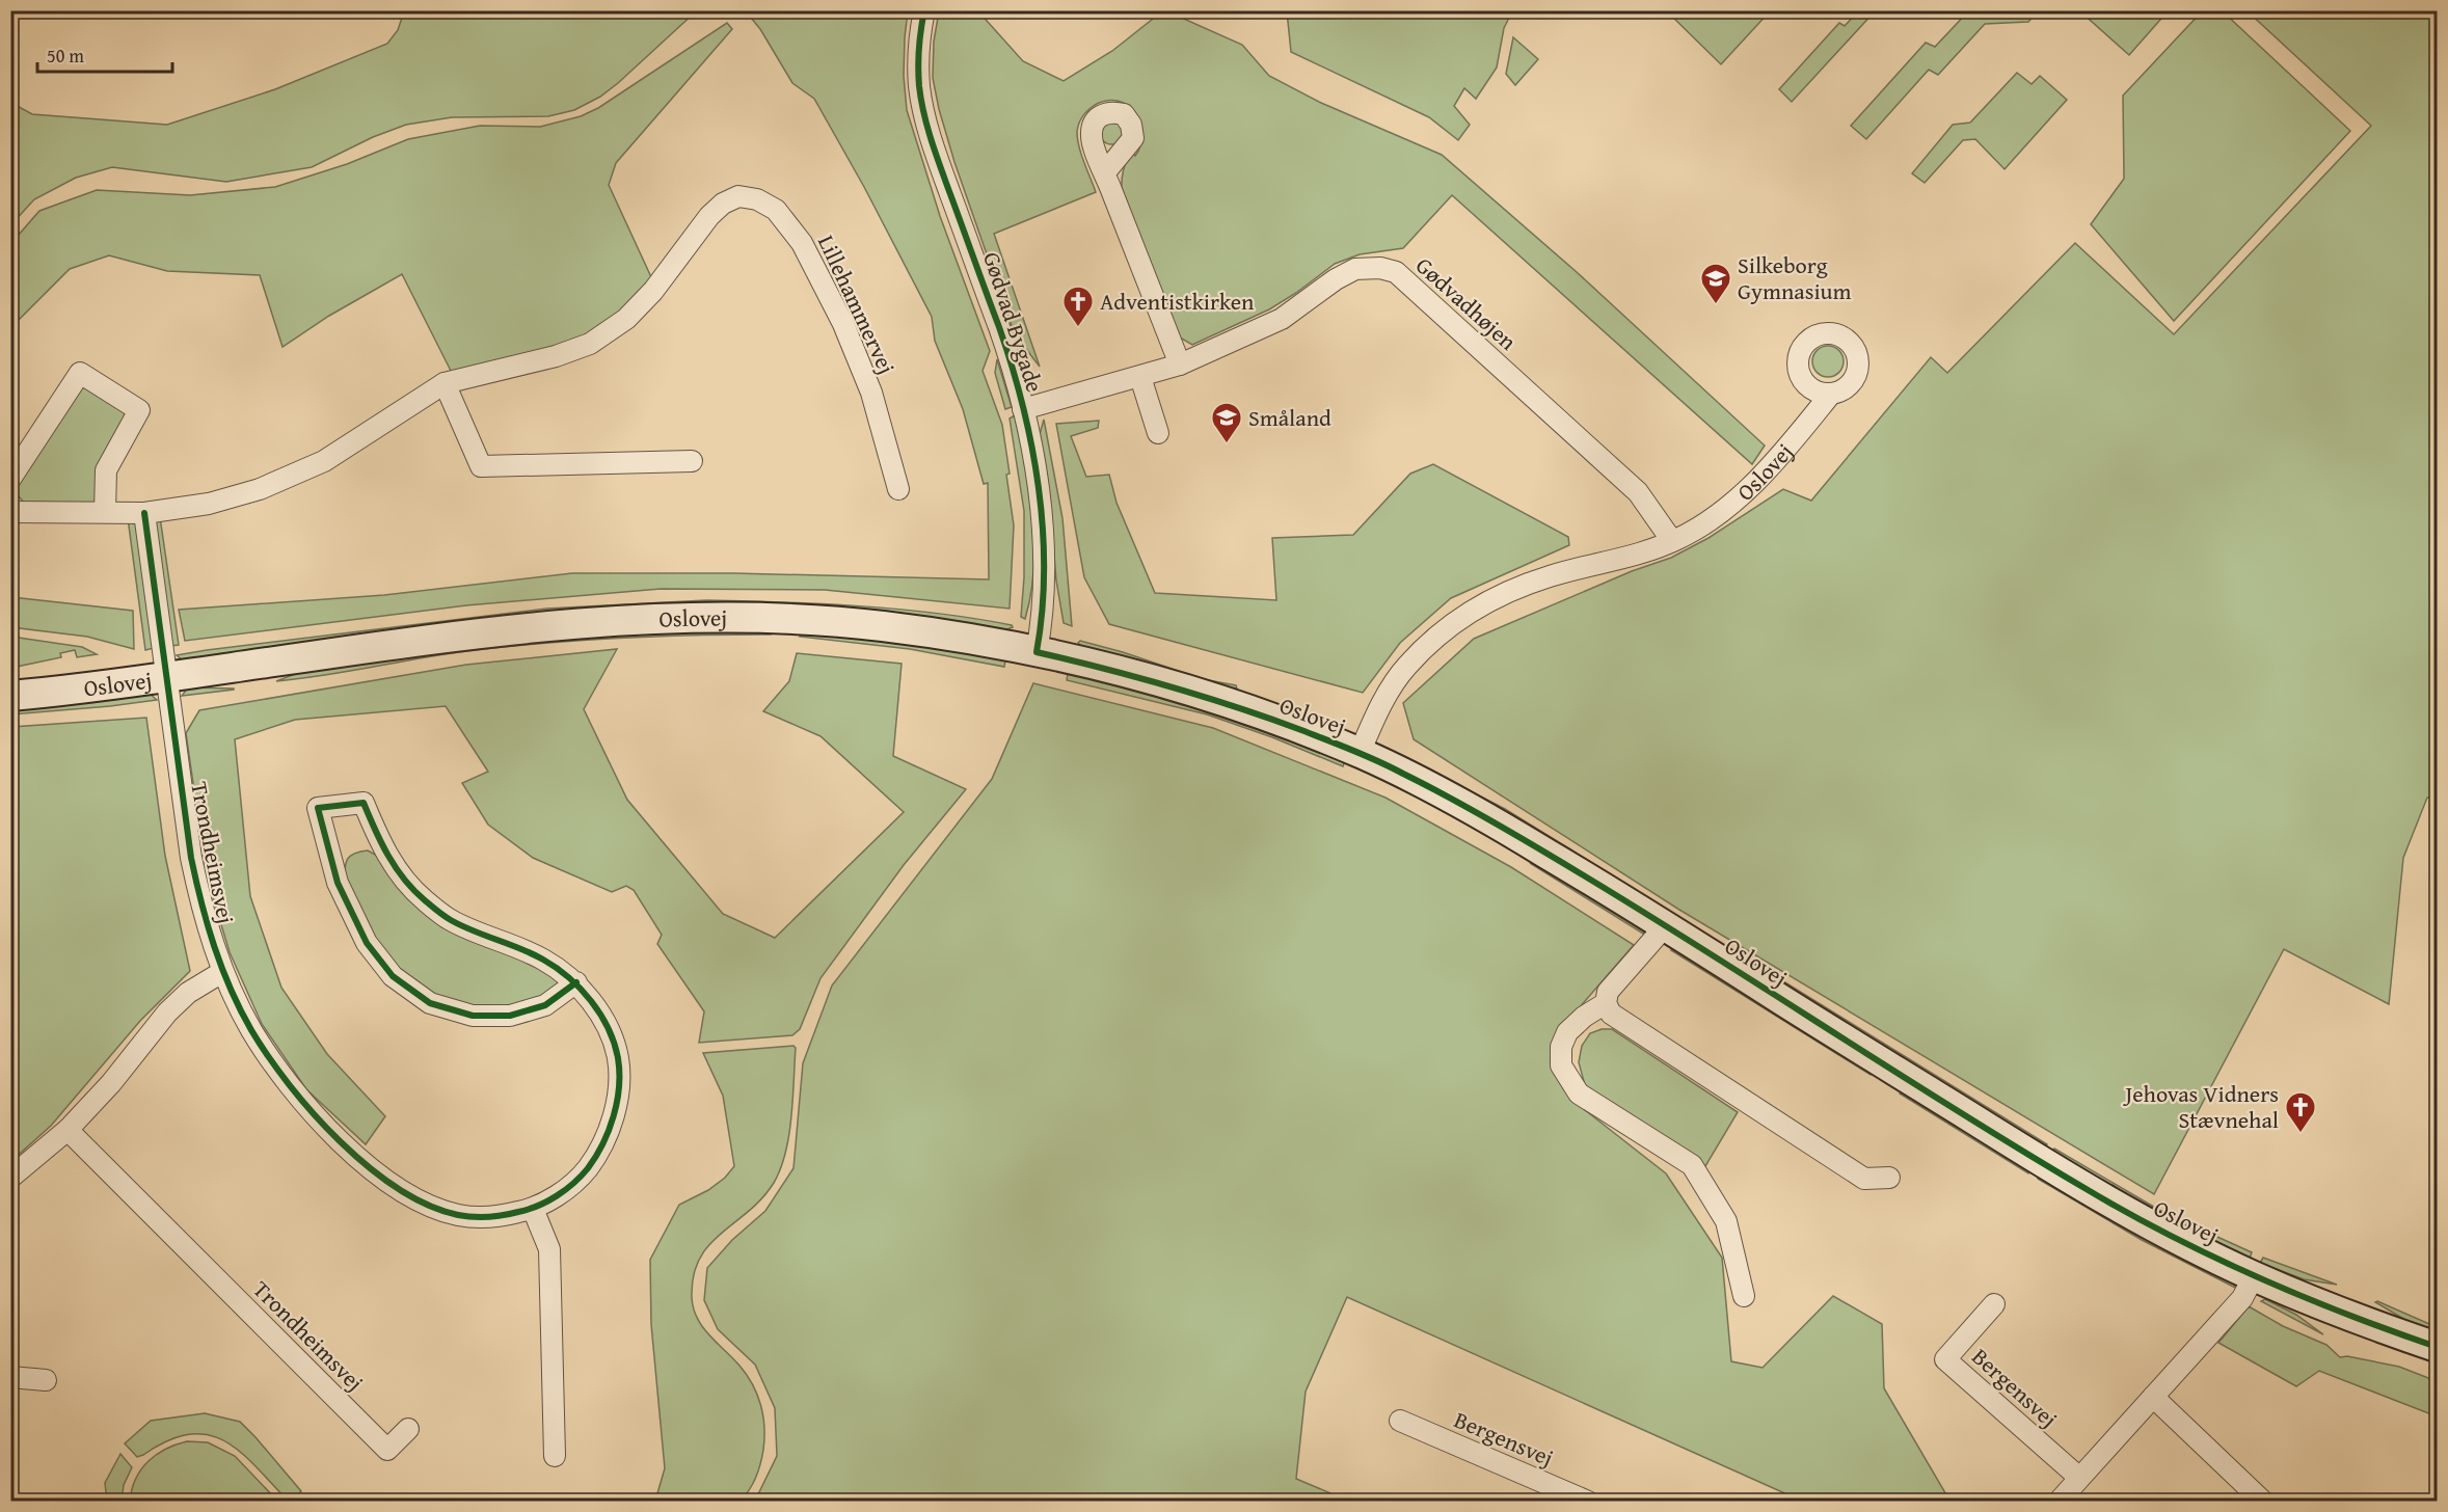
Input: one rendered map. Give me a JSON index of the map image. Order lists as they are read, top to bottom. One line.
{"streets":{"street":["Gødvadhøjen","Lillehammervej","Gødvad Bygade","Oslovej","Trondheimsvej","Bergensvej"]},"crossings":[["Gødvadhøjen","Gødvad Bygade"],["Gødvadhøjen","Oslovej"],["Gødvad Bygade","Oslovej"],["Oslovej","Trondheimsvej"]],"places":{"school or university":["Silkeborg Gymnasium","Småland"],"church":["Adventistkirken","Jehovas Vidners Stævnehal"]},"scale_bar":"50 m"}
